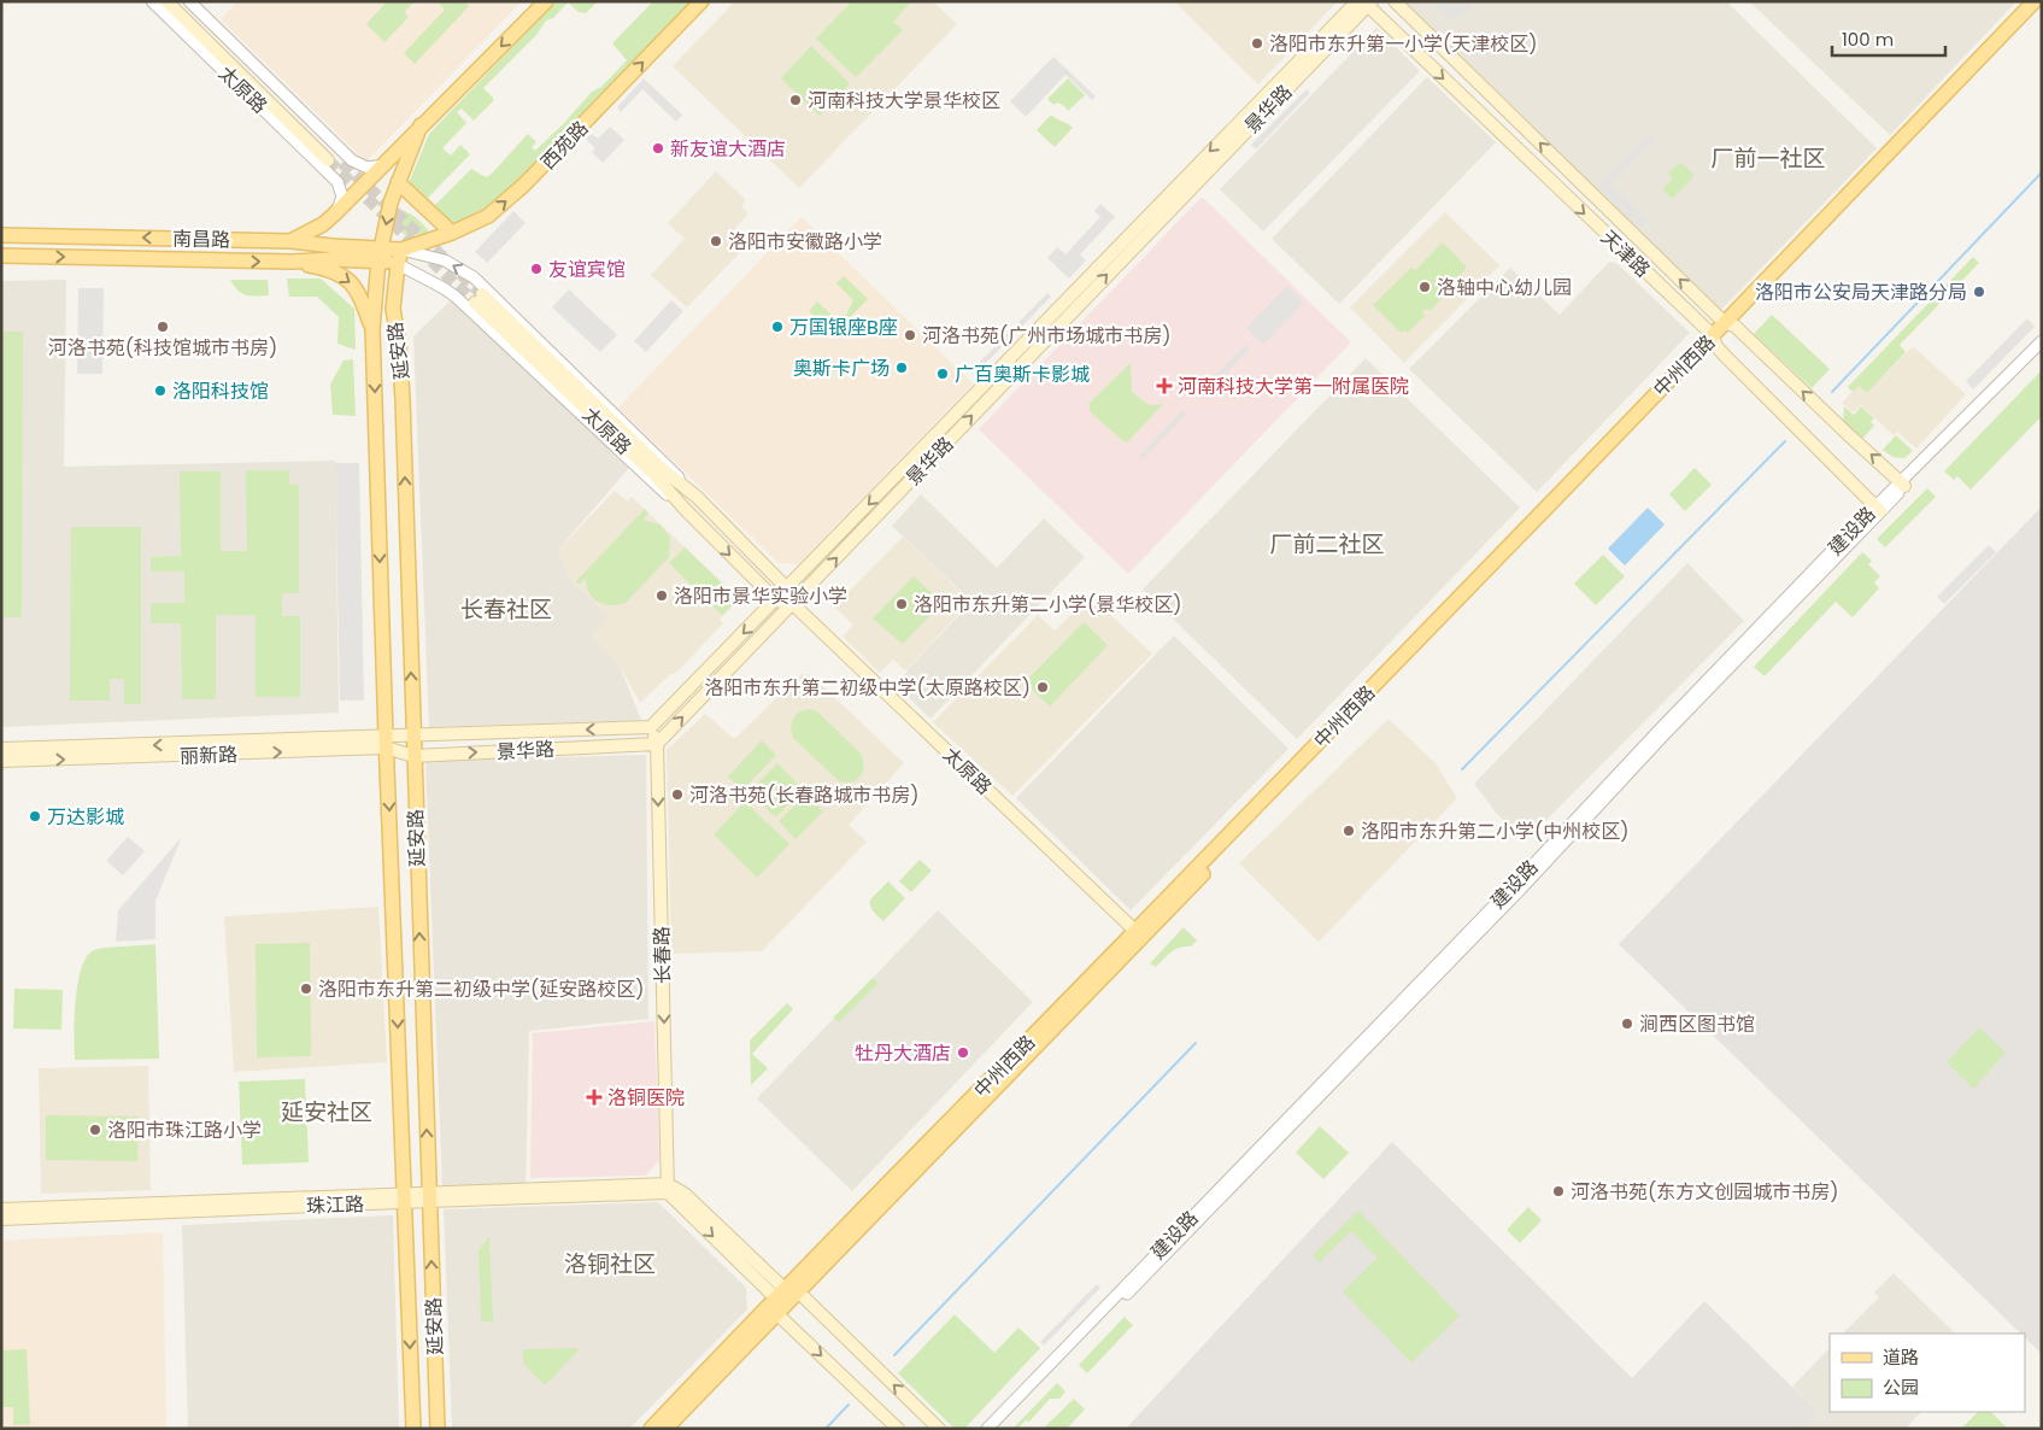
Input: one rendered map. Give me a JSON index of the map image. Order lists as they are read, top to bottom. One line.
{"streets":{"main road":["太原路","景华路","西苑路","南昌路","天津路","延安路","中州西路","丽新路","长春路","珠江路"],"street":["建设路"]},"crossings":[["太原路","景华路"],["太原路","中州西路"],["景华路","天津路"],["景华路","延安路"],["景华路","丽新路"],["景华路","长春路"],["西苑路","南昌路"],["西苑路","延安路"],["南昌路","延安路"],["天津路","中州西路"],["天津路","建设路"],["延安路","丽新路"],["延安路","珠江路"],["长春路","珠江路"]],"one_way":["长春路"],"districts":["厂前一社区","厂前二社区","长春社区","延安社区","洛铜社区"],"places":{"other":["洛阳市东升第一小学(天津校区)","河南科技大学景华校区","新友谊大酒店","洛阳市安徽路小学","友谊宾馆","洛轴中心幼儿园","洛阳市公安局天津路分局","河洛书苑(科技馆城市书房)","万国银座B座","河洛书苑(广州市场城市书房)","奥斯卡广场","广百奥斯卡影城","洛阳科技馆","洛阳市景华实验小学","洛阳市东升第二小学(景华校区)","洛阳市东升第二初级中学(太原路校区)","河洛书苑(长春路城市书房)","万达影城","洛阳市东升第二小学(中州校区)","洛阳市东升第二初级中学(延安路校区)","涧西区图书馆","牡丹大酒店","洛阳市珠江路小学","河洛书苑(东方文创园城市书房)"],"health":["河南科技大学第一附属医院","洛铜医院"]},"legend":["道路","公园"],"scale_bar":"100 m"}
